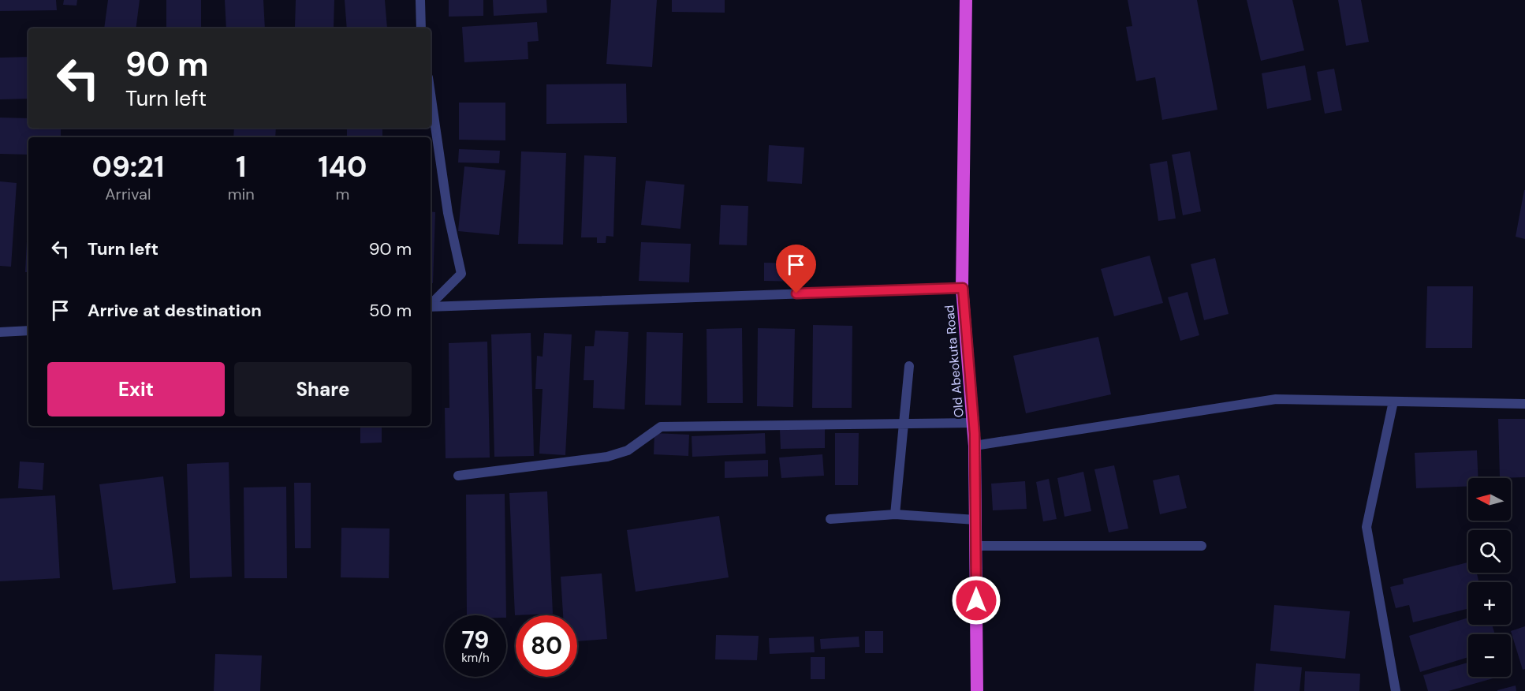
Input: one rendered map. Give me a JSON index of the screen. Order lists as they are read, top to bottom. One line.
{"streets":{"highway":["Old Abeokuta Road"]},"north":"left","page":{"turn":["90 m","Turn left"],"eta":["09:21","Arrival","1","min","140","m"],"list":[{"name":"Turn left","value":"90 m"},{"name":"Arrive at destination","value":"50 m"}],"buttons":["Exit","Share"],"map_buttons":["+","−"],"speed":"79 km/h","limit":"80"}}
